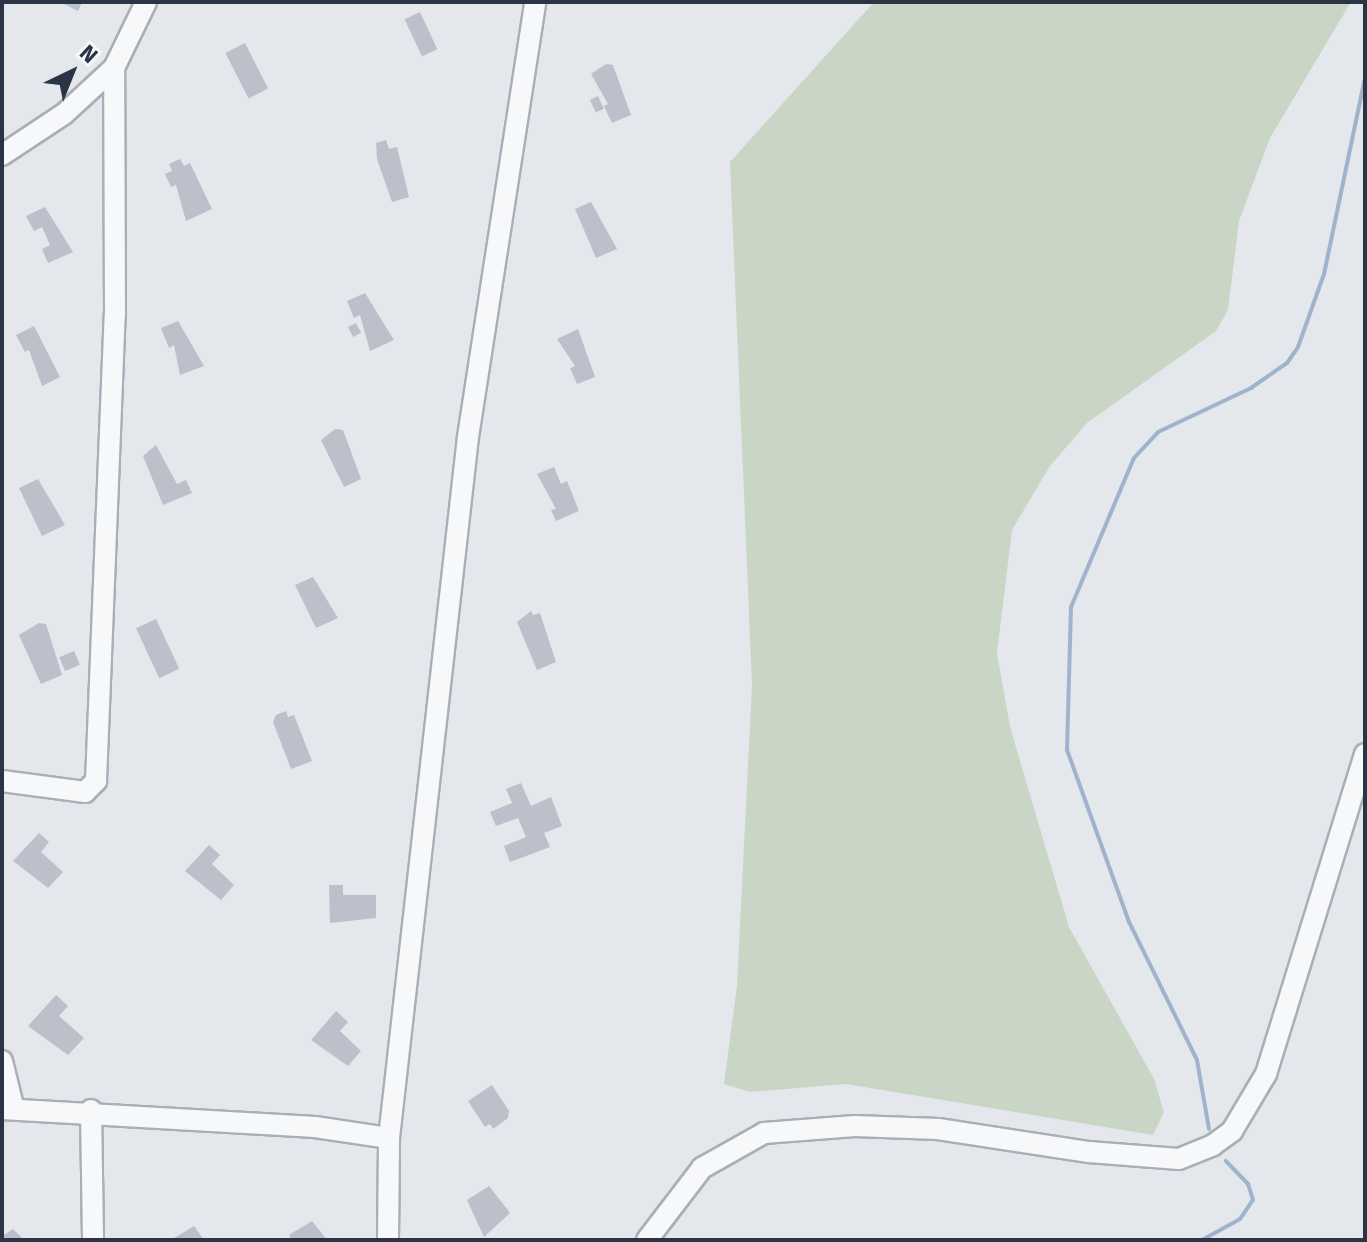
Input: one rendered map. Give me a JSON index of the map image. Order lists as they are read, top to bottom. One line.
{"north":"top right"}
